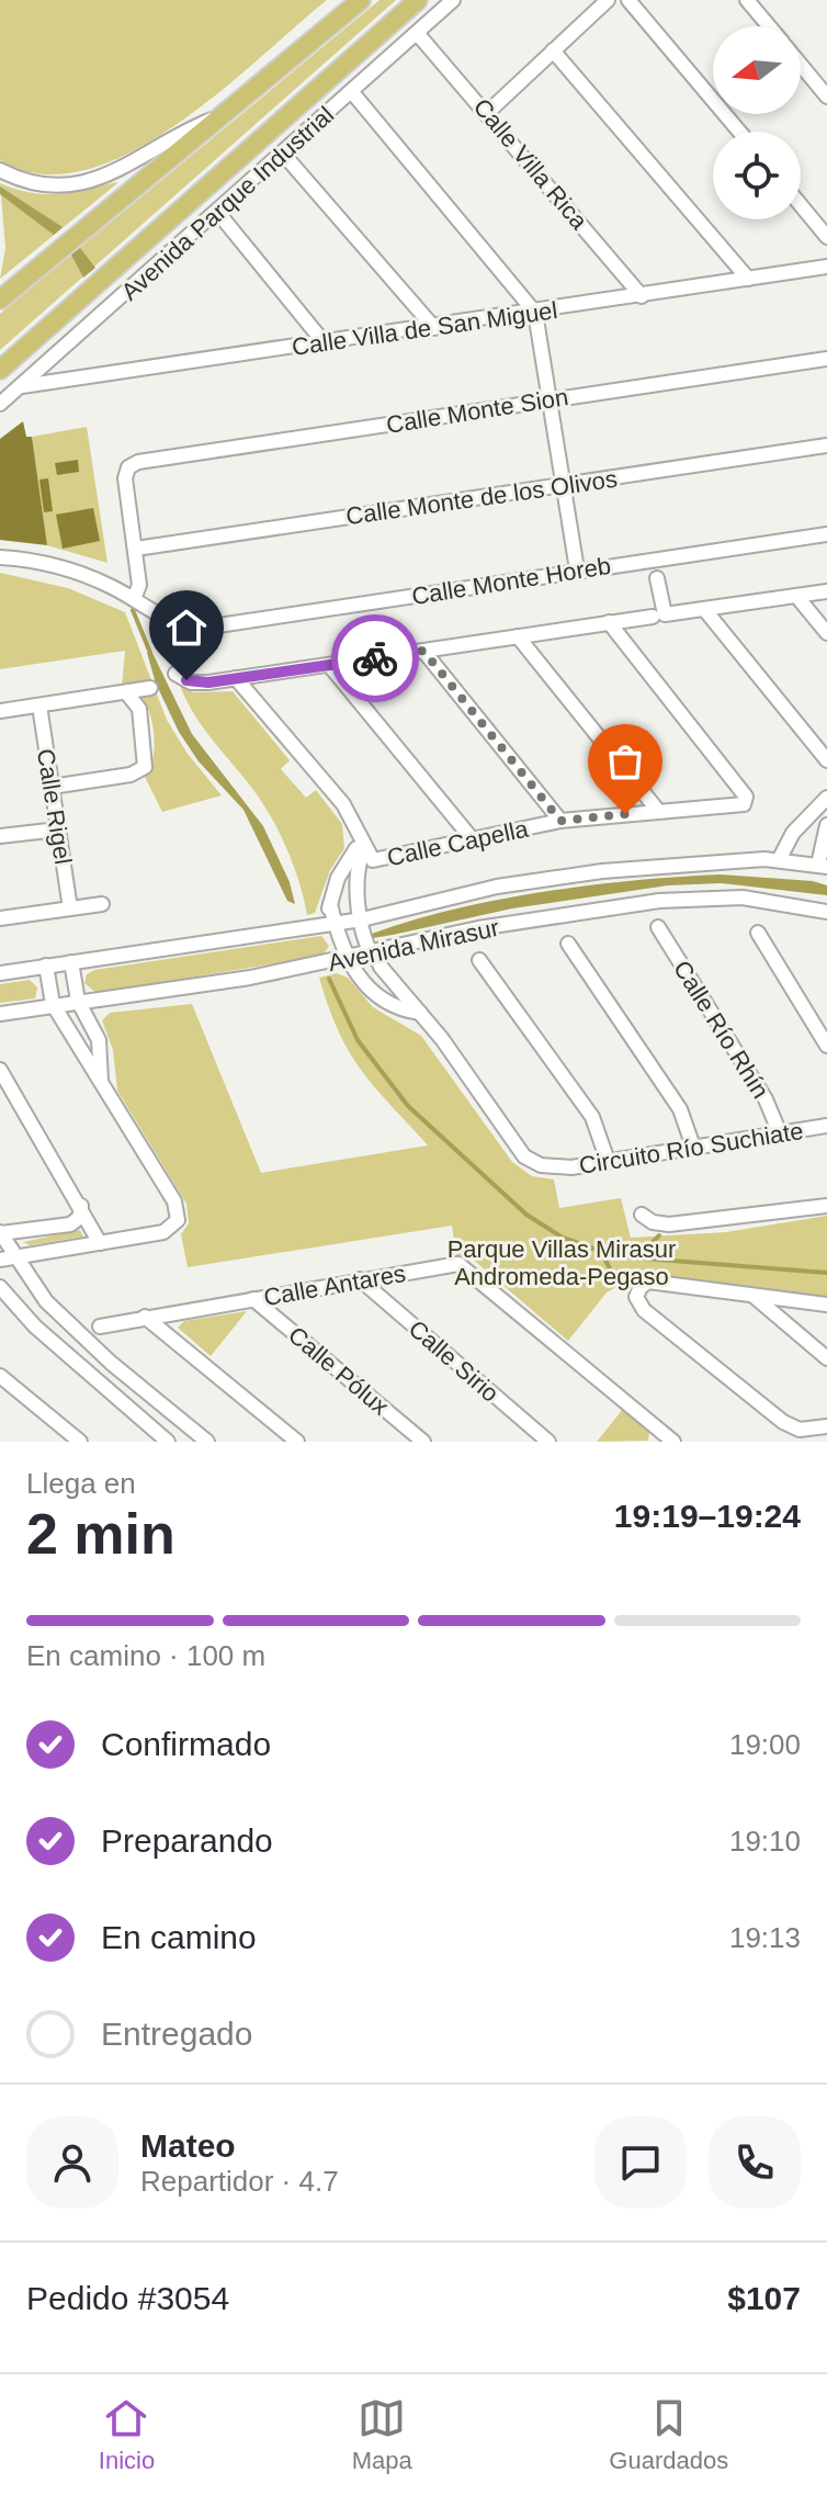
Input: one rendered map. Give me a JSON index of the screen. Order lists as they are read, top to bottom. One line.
{"streets":{"street":["Calle Villa Rica","Avenida Parque Industrial","Calle Villa de San Miguel","Calle Monte Sion","Calle Monte de los Olivos","Calle Monte Horeb","Calle Rigel","Calle Capella","Avenida Mirasur","Calle Río Rhín","Circuito Río Suchiate","Calle Antares","Calle Sirio","Calle Pólux"]},"crossings":[["Calle Villa Rica","Avenida Parque Industrial"],["Calle Villa Rica","Calle Villa de San Miguel"],["Avenida Parque Industrial","Calle Villa de San Miguel"],["Calle Monte Sion","Calle Monte de los Olivos"],["Calle Capella","Avenida Mirasur"],["Calle Capella","Circuito Río Suchiate"],["Avenida Mirasur","Circuito Río Suchiate"],["Calle Río Rhín","Circuito Río Suchiate"],["Calle Antares","Calle Sirio"],["Calle Antares","Calle Pólux"]],"parks":["Parque Villas Mirasur Andromeda-Pegaso"],"north":"left","page":{"heading":["2 min","Llega en","19:19–19:24"],"panel":["Mateo","Repartidor · 4.7","Pedido #3054","$107"],"bar":"En camino · 100 m","list":[["Confirmado","19:00"],["Preparando","19:10"],["En camino","19:13"],"Entregado"],"tabs":["Inicio","Mapa","Guardados"]}}
